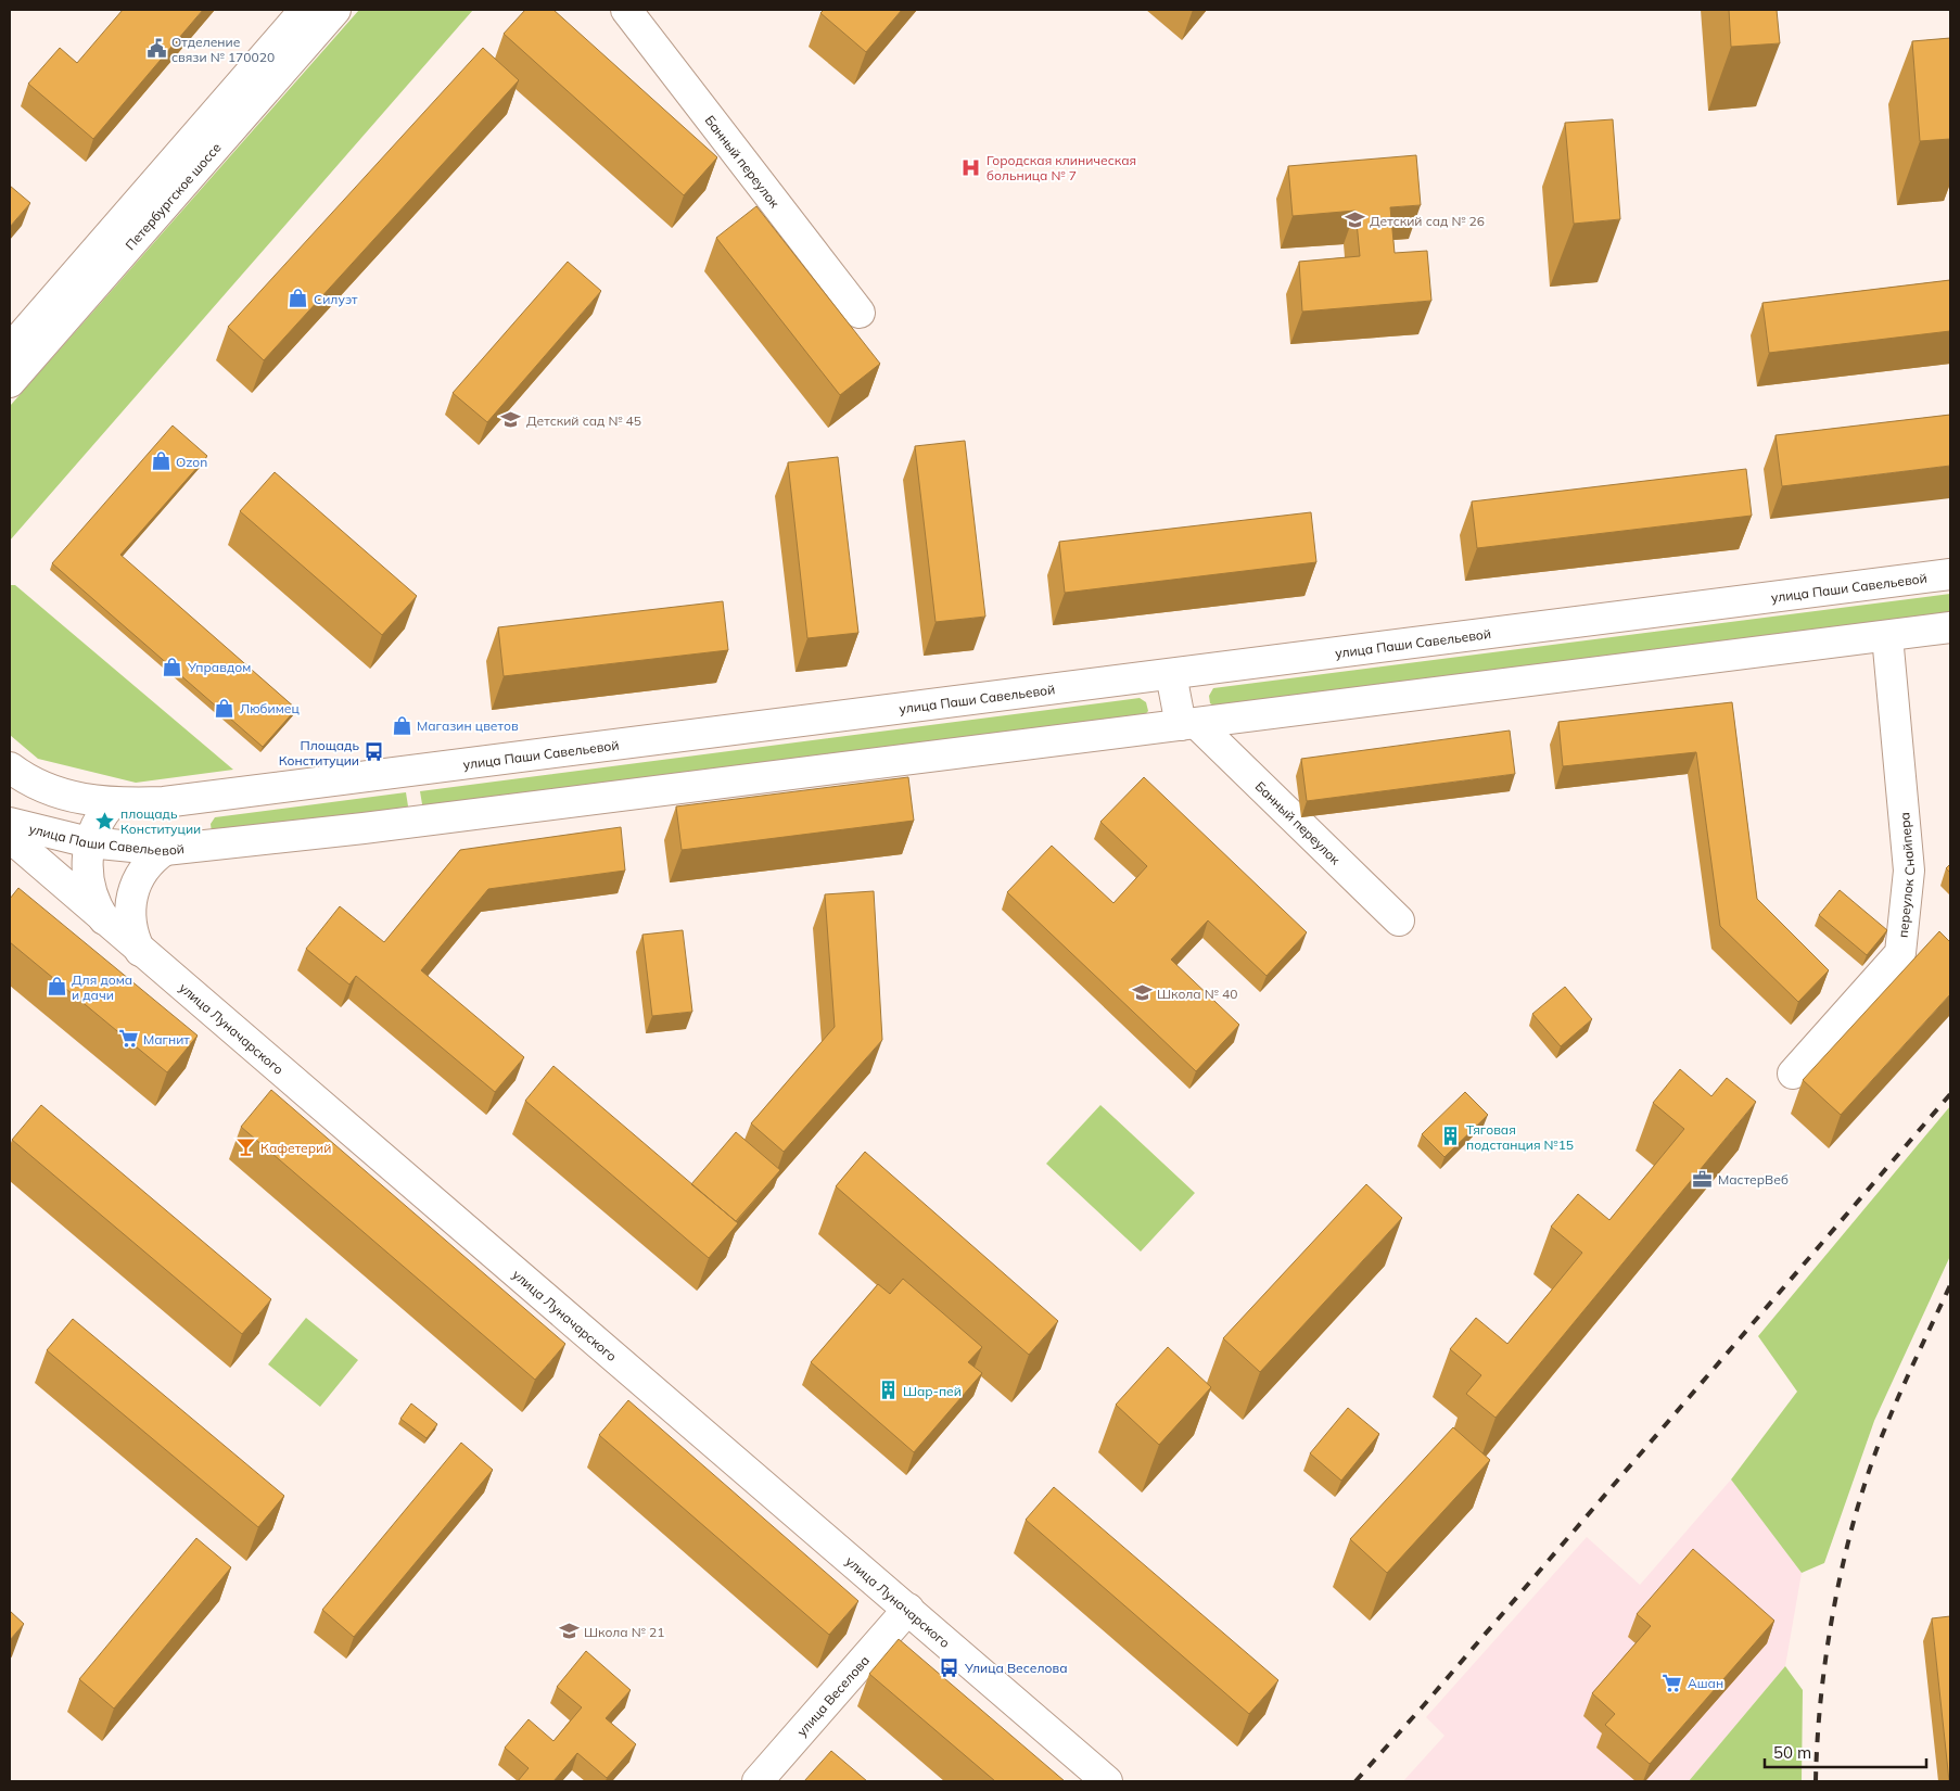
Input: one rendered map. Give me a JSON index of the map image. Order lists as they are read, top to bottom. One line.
{"streets":{"main road":["Банный переулок","Петербургское шоссе","улица Паши Савельевой","переулок Снайпера","улица Луначарского","улица Веселова"]},"crossings":[["Банный переулок","улица Паши Савельевой"],["улица Паши Савельевой","переулок Снайпера"],["улица Паши Савельевой","улица Луначарского"],["улица Луначарского","улица Веселова"]],"places":{"public building":["Отделение связи № 170020"],"hospital":["Городская клиническая больница № 7"],"school or university":["Детский сад № 26","Детский сад № 45","Школа № 40","Школа № 21"],"shop":["Силуэт","Ozon","Управдом","Любимец","Магазин цветов","Для дома и дачи"],"bus stop":["Площадь Конституции","Улица Веселова"],"place":["площадь Конституции"],"supermarket":["Магнит","Ашан"],"building":["Тяговая подстанция №15","Шар-пей"],"bar":["Кафетерий"],"office":["МастерВеб"]},"scale_bar":"50 m"}
